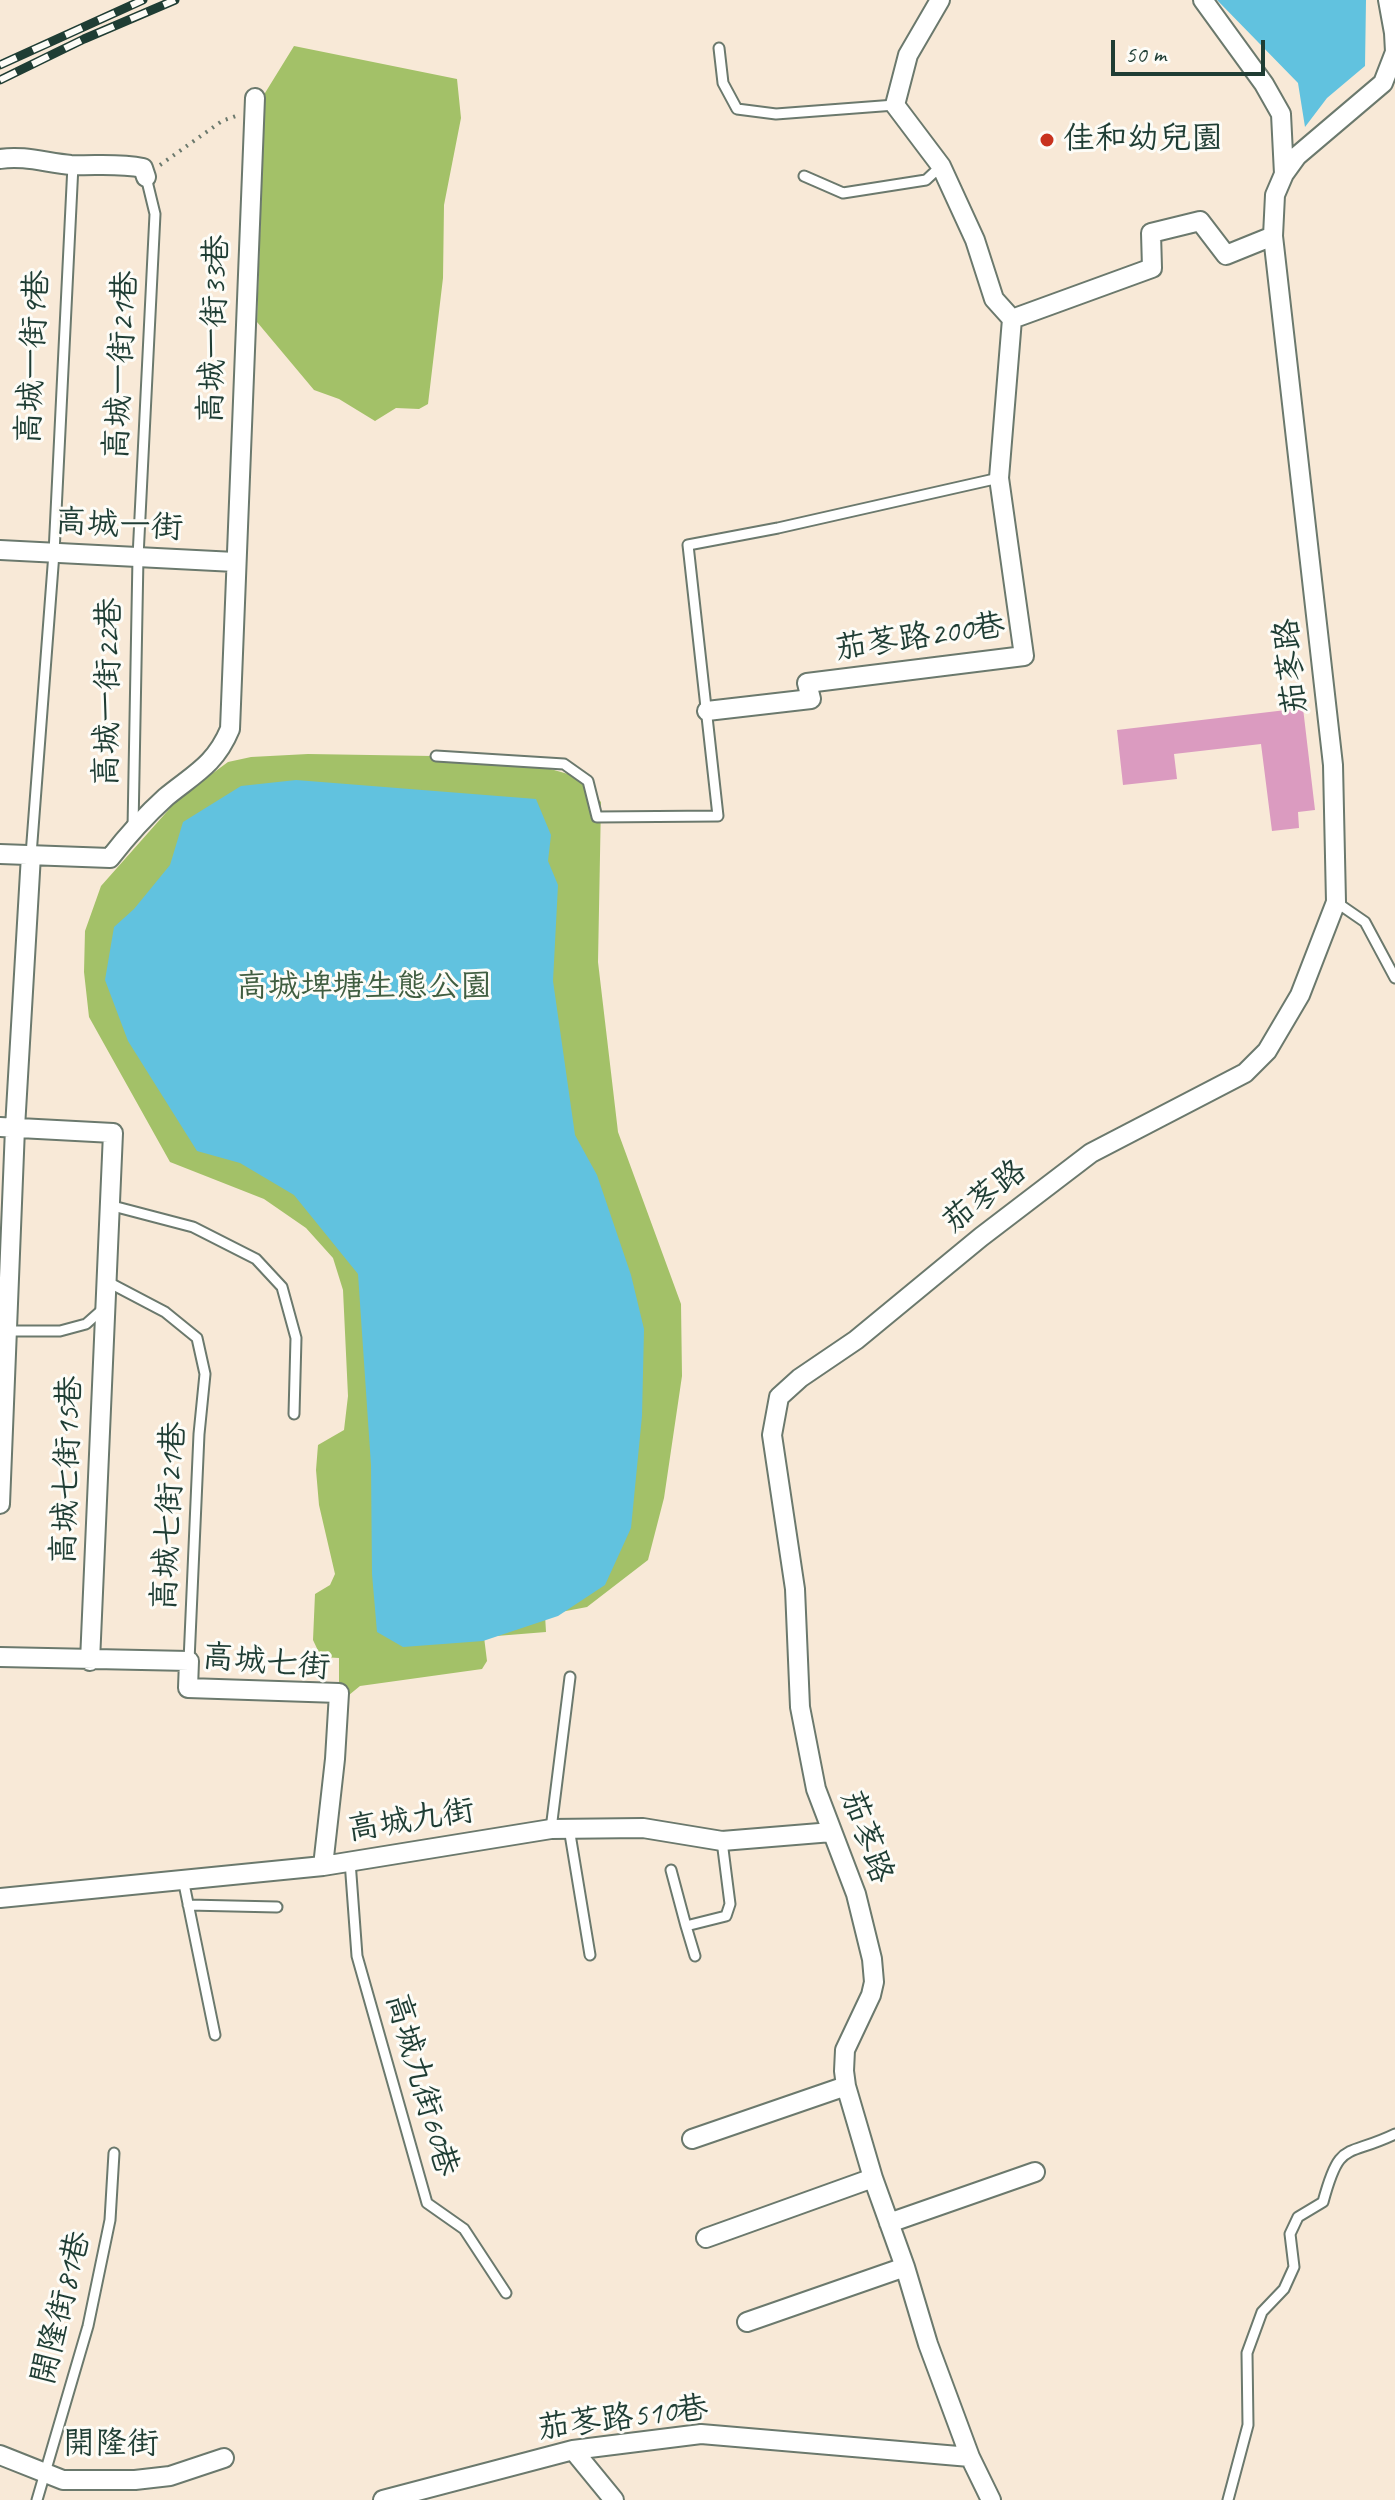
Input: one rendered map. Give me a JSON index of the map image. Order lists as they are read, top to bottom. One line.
{"streets":{"street":["高城一街33巷","高城一街","茄苳路200巷","茄苳路","高城七街15巷","高城七街","高城九街","茄苳路510巷","開隆街"],"lane":["高城一街9巷","高城一街21巷","高城一街22巷","高城七街21巷","高城九街60巷","開隆街81巷"]},"crossings":[["高城一街33巷","高城一街9巷"],["高城一街33巷","高城一街"],["高城一街33巷","高城一街22巷"],["高城一街9巷","高城一街"],["高城一街21巷","高城一街"],["高城一街21巷","高城一街22巷"],["高城一街","高城一街22巷"],["茄苳路","高城九街"],["茄苳路","茄苳路510巷"],["高城七街15巷","高城七街21巷"],["高城七街15巷","高城七街"],["高城七街21巷","高城七街"],["高城七街","高城九街"],["高城九街","高城九街60巷"],["開隆街81巷","開隆街"]],"parks":["高城埤塘生態公園"],"places":["佳和幼兒園"],"scale_bar":"50 m"}
